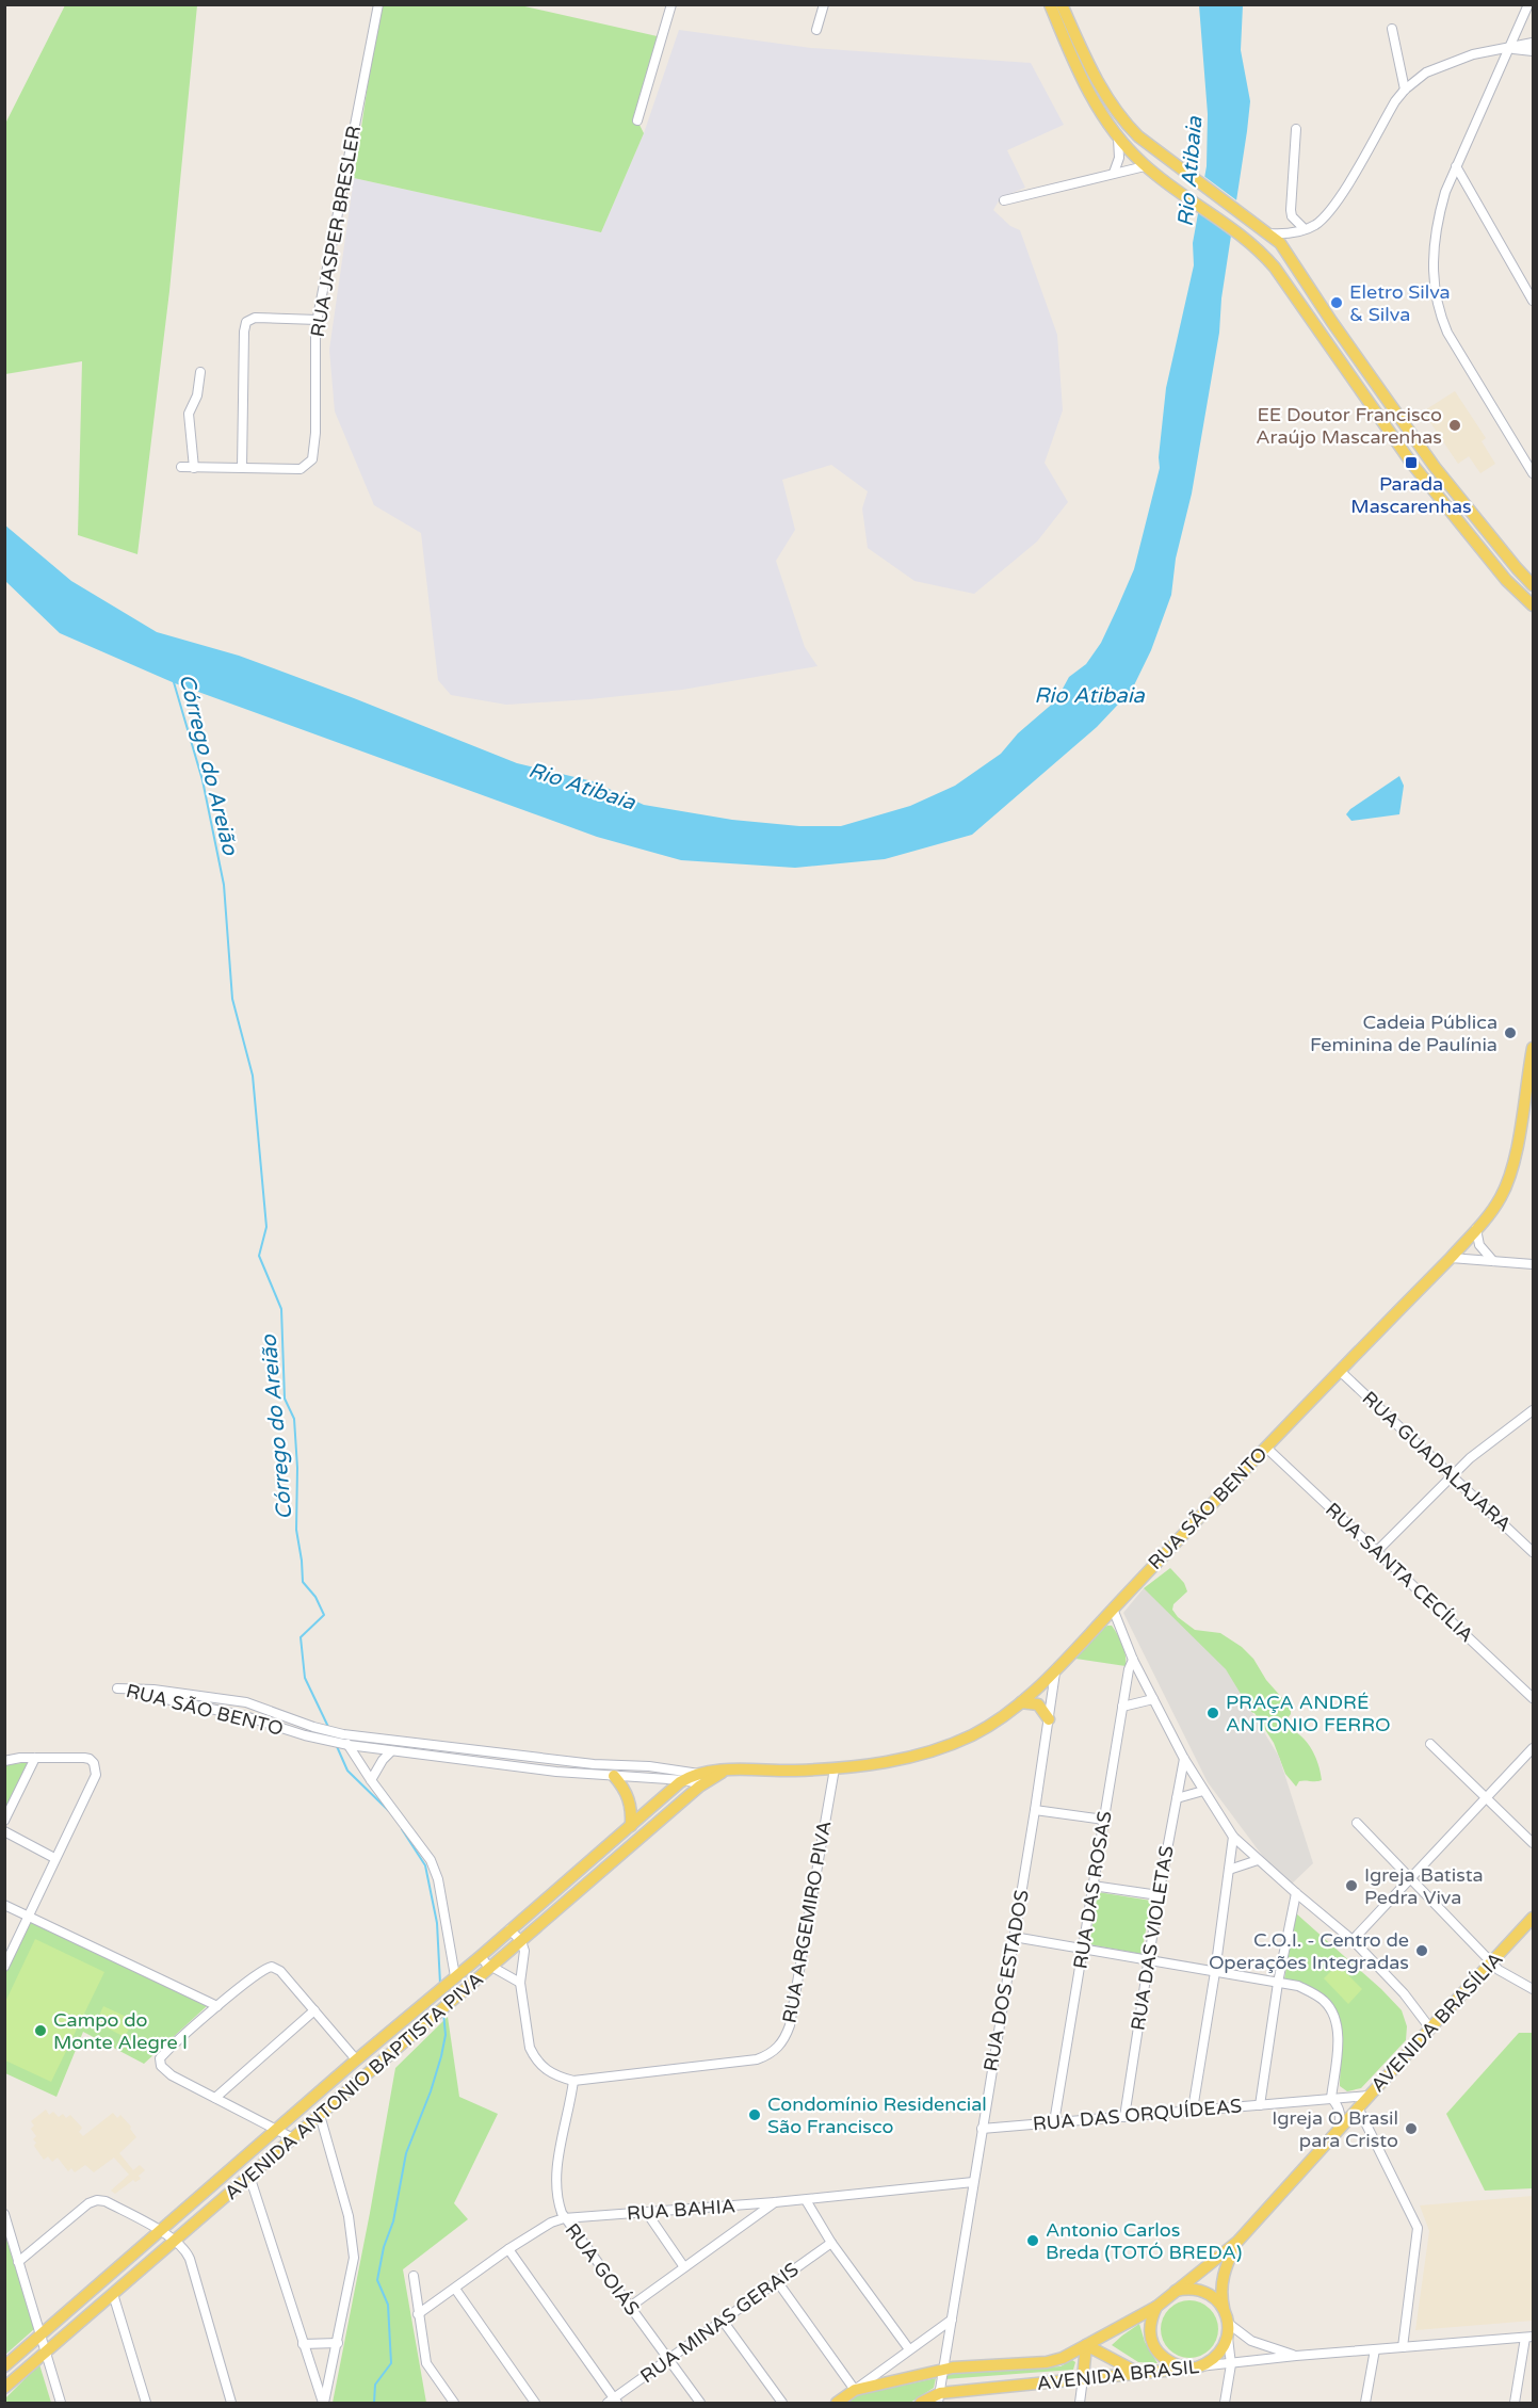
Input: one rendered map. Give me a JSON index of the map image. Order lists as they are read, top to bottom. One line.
{"streets":{"main road":["RUA SÃO BENTO","AVENIDA BRASÍLIA","AVENIDA ANTONIO BAPTISTA PIVA","AVENIDA BRASIL"],"street":["RUA JASPER BRESLER","RUA GUADALAJARA","RUA SANTA CECÍLIA","RUA DAS ROSAS","RUA ARGEMIRO PIVA","RUA DAS VIOLETAS","RUA DOS ESTADOS","RUA DAS ORQUÍDEAS","RUA BAHIA","RUA GOIÁS","RUA MINAS GERAIS"]},"crossings":[["RUA GUADALAJARA","RUA SÃO BENTO"],["RUA SÃO BENTO","RUA SANTA CECÍLIA"],["RUA SÃO BENTO","RUA ARGEMIRO PIVA"],["RUA SÃO BENTO","RUA DOS ESTADOS"],["RUA SÃO BENTO","AVENIDA ANTONIO BAPTISTA PIVA"],["RUA DAS ROSAS","RUA DAS ORQUÍDEAS"],["RUA ARGEMIRO PIVA","RUA GOIÁS"],["RUA DAS VIOLETAS","RUA DAS ORQUÍDEAS"],["RUA DOS ESTADOS","RUA DAS ORQUÍDEAS"],["RUA DOS ESTADOS","RUA BAHIA"],["RUA DOS ESTADOS","AVENIDA BRASIL"],["AVENIDA BRASÍLIA","RUA DAS ORQUÍDEAS"],["AVENIDA BRASÍLIA","AVENIDA BRASIL"],["RUA BAHIA","RUA GOIÁS"],["RUA GOIÁS","RUA MINAS GERAIS"]],"water":["Rio Atibaia","Córrego do Areião"],"places":{"other":["Eletro Silva & Silva","EE Doutor Francisco Araújo Mascarenhas","Cadeia Pública Feminina de Paulínia","PRAÇA ANDRÉ ANTONIO FERRO","Igreja Batista Pedra Viva","C.O.I. - Centro de Operações Integradas","Campo do Monte Alegre l","Condomínio Residencial São Francisco","Igreja O Brasil para Cristo","Antonio Carlos Breda (TOTÓ BREDA)"],"transit":["Parada Mascarenhas"]}}
